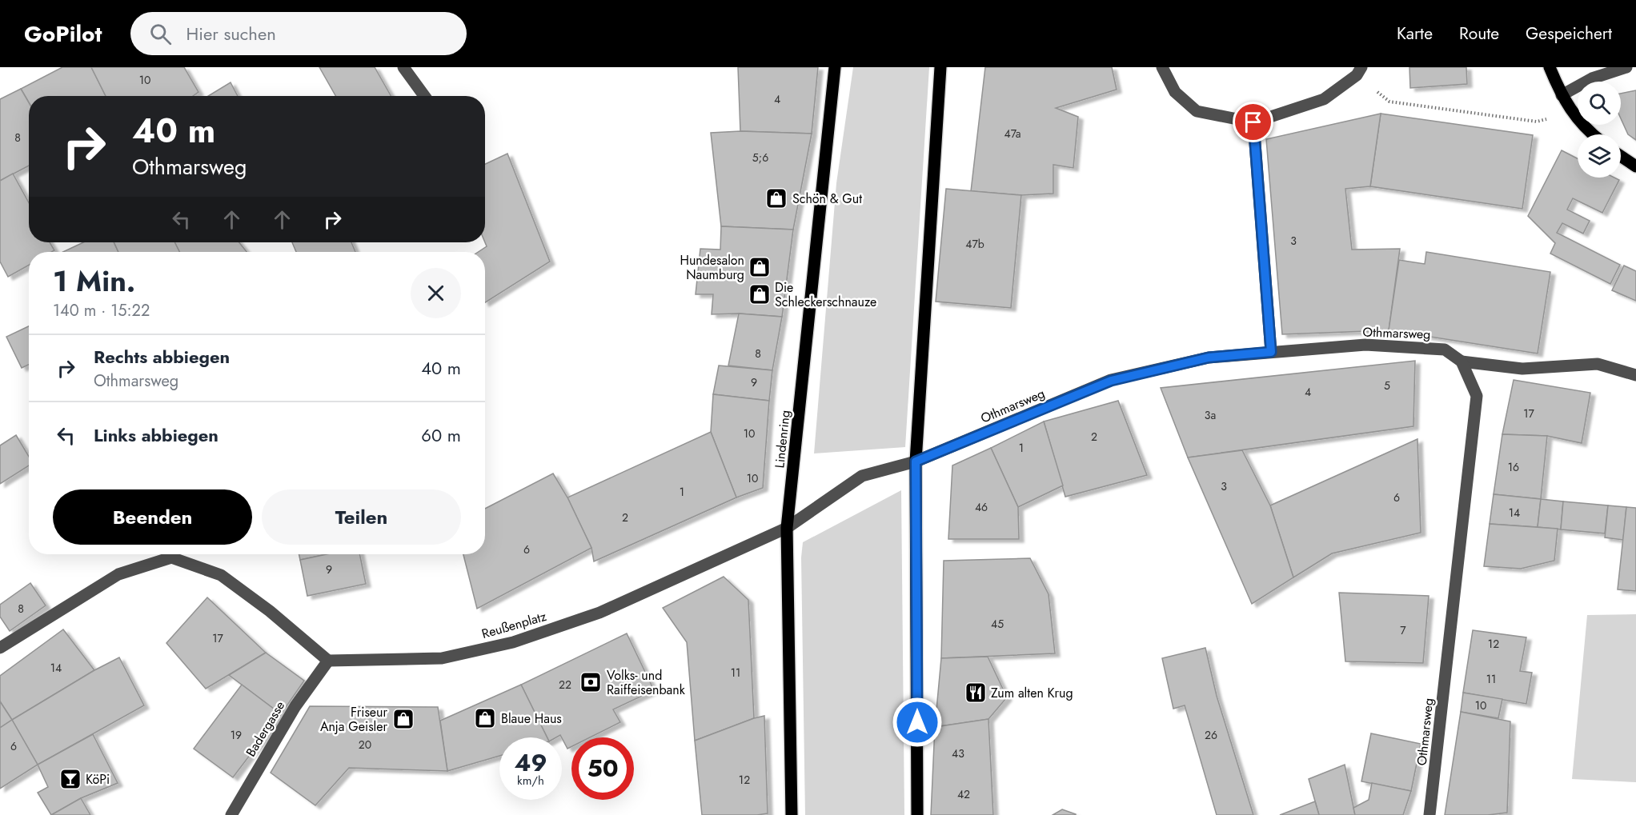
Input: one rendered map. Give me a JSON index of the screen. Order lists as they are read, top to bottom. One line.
{"streets":{"main road":["Lindenring"],"street":["Othmarsweg","Reußenplatz","Badergasse"]},"crossings":[["Othmarsweg","Reußenplatz"],["Lindenring","Reußenplatz"],["Reußenplatz","Badergasse"]],"places":{"shop":["Schön & Gut","Hundesalon Naumburg","Die Schleckerschnauze","Blaue Haus","Friseur Anja Geisler"],"bank":["Volks- und Raiffeisenbank"],"restaurant":["Zum alten Krug"],"bar":["KöPi"]},"house_numbers":["10","4","47a","8","5;6","3","47b","8","9","5","4","17","3a","10","2","1","16","10","3","1","6","46","14","2","6","9","8","45","7","17","12","14","11","11","22","10","19","26","20","6","43","12","42"],"page":{"header":"GoPilot","search":"Hier suchen","nav":["Karte","Route","Gespeichert"],"turn":["40 m","Othmarsweg"],"heading":["1 Min.","140 m · 15:22"],"list":[{"name":"Rechts abbiegen","note":"Othmarsweg","value":"40 m"},{"name":"Links abbiegen","value":"60 m"}],"buttons":["Beenden","Teilen"],"speed":"49 km/h","limit":"50"}}
